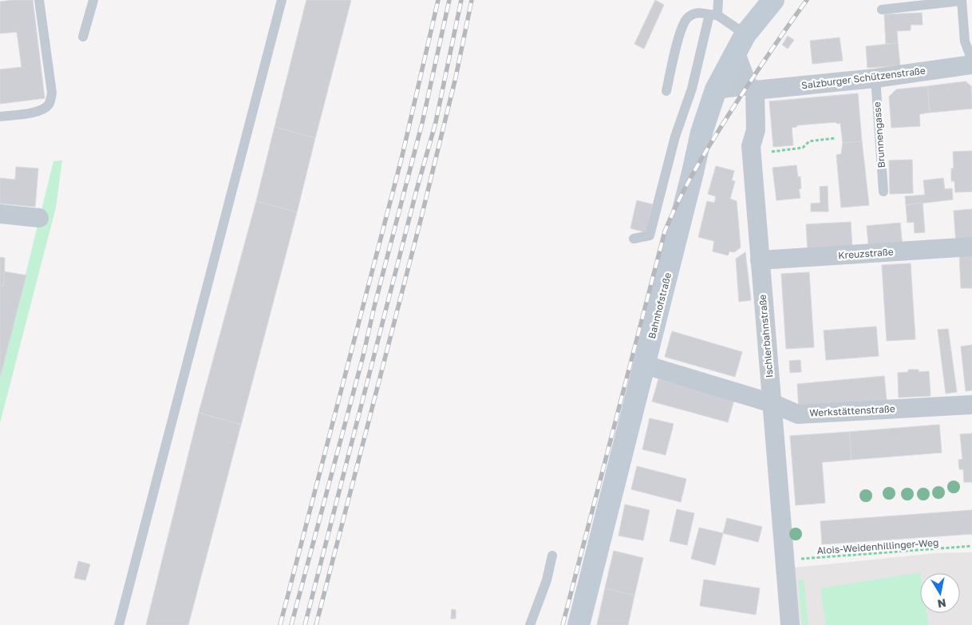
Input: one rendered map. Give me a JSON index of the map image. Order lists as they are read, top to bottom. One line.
{"streets":{"main road":["Bahnhofstraße"],"street":["Salzburger Schützenstraße","Kreuzstraße","Ischlerbahnstraße","Werkstättenstraße"],"lane":["Brunnengasse"],"path":["Alois-Weidenhillinger-Weg"]},"crossings":[["Salzburger Schützenstraße","Brunnengasse"],["Salzburger Schützenstraße","Bahnhofstraße"],["Salzburger Schützenstraße","Ischlerbahnstraße"],["Kreuzstraße","Ischlerbahnstraße"],["Bahnhofstraße","Ischlerbahnstraße"],["Bahnhofstraße","Werkstättenstraße"],["Ischlerbahnstraße","Werkstättenstraße"],["Ischlerbahnstraße","Alois-Weidenhillinger-Weg"]],"north":"bottom"}
